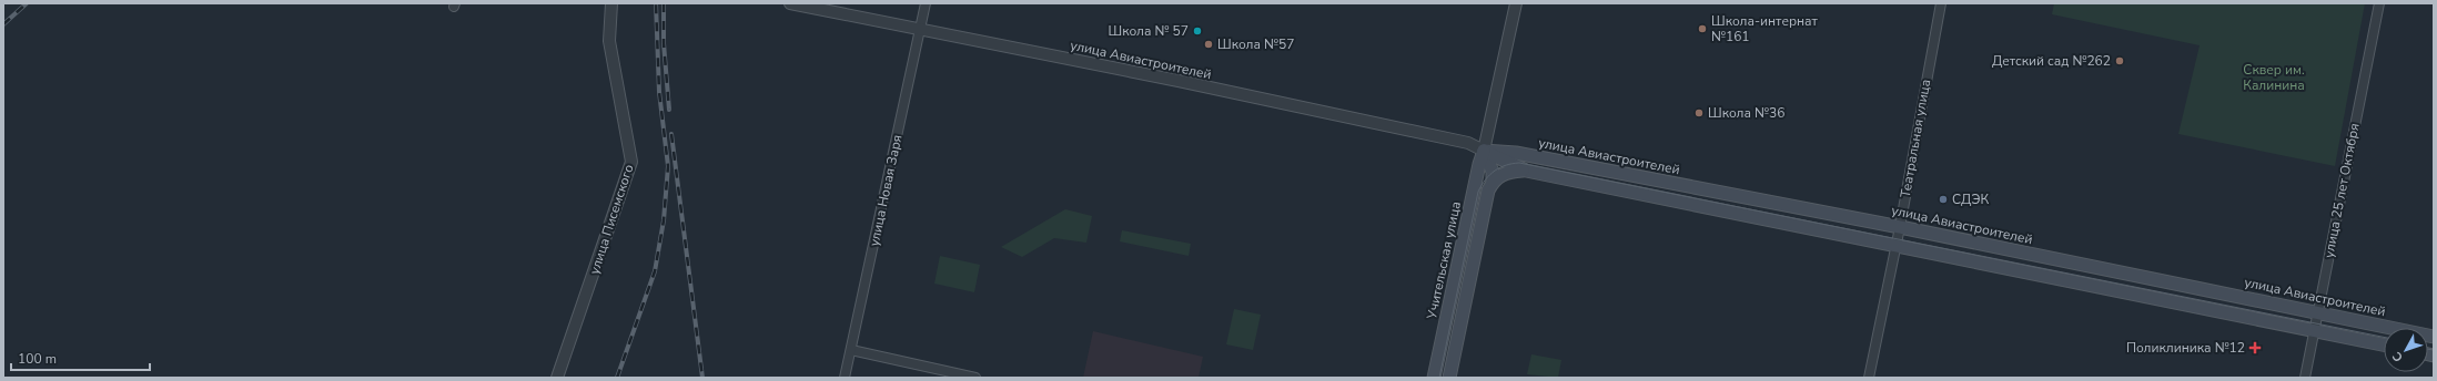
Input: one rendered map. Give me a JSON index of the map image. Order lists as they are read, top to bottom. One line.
{"streets":{"main road":["улица Авиастроителей","Учительская улица"],"street":["Театральная улица","улица Новая Заря","улица 25 лет Октября","улица Писемского"]},"crossings":[["улица Авиастроителей","Театральная улица"],["улица Авиастроителей","улица Новая Заря"],["улица Авиастроителей","улица 25 лет Октября"],["улица Авиастроителей","Учительская улица"]],"parks":["Сквер им. Калинина"],"places":{"other":["Школа-интернат №161","Школа № 57","Школа №57","Детский сад №262","Школа №36","СДЭК"],"health":["Поликлиника №12"]},"scale_bar":"100 m","north":"bottom left"}
